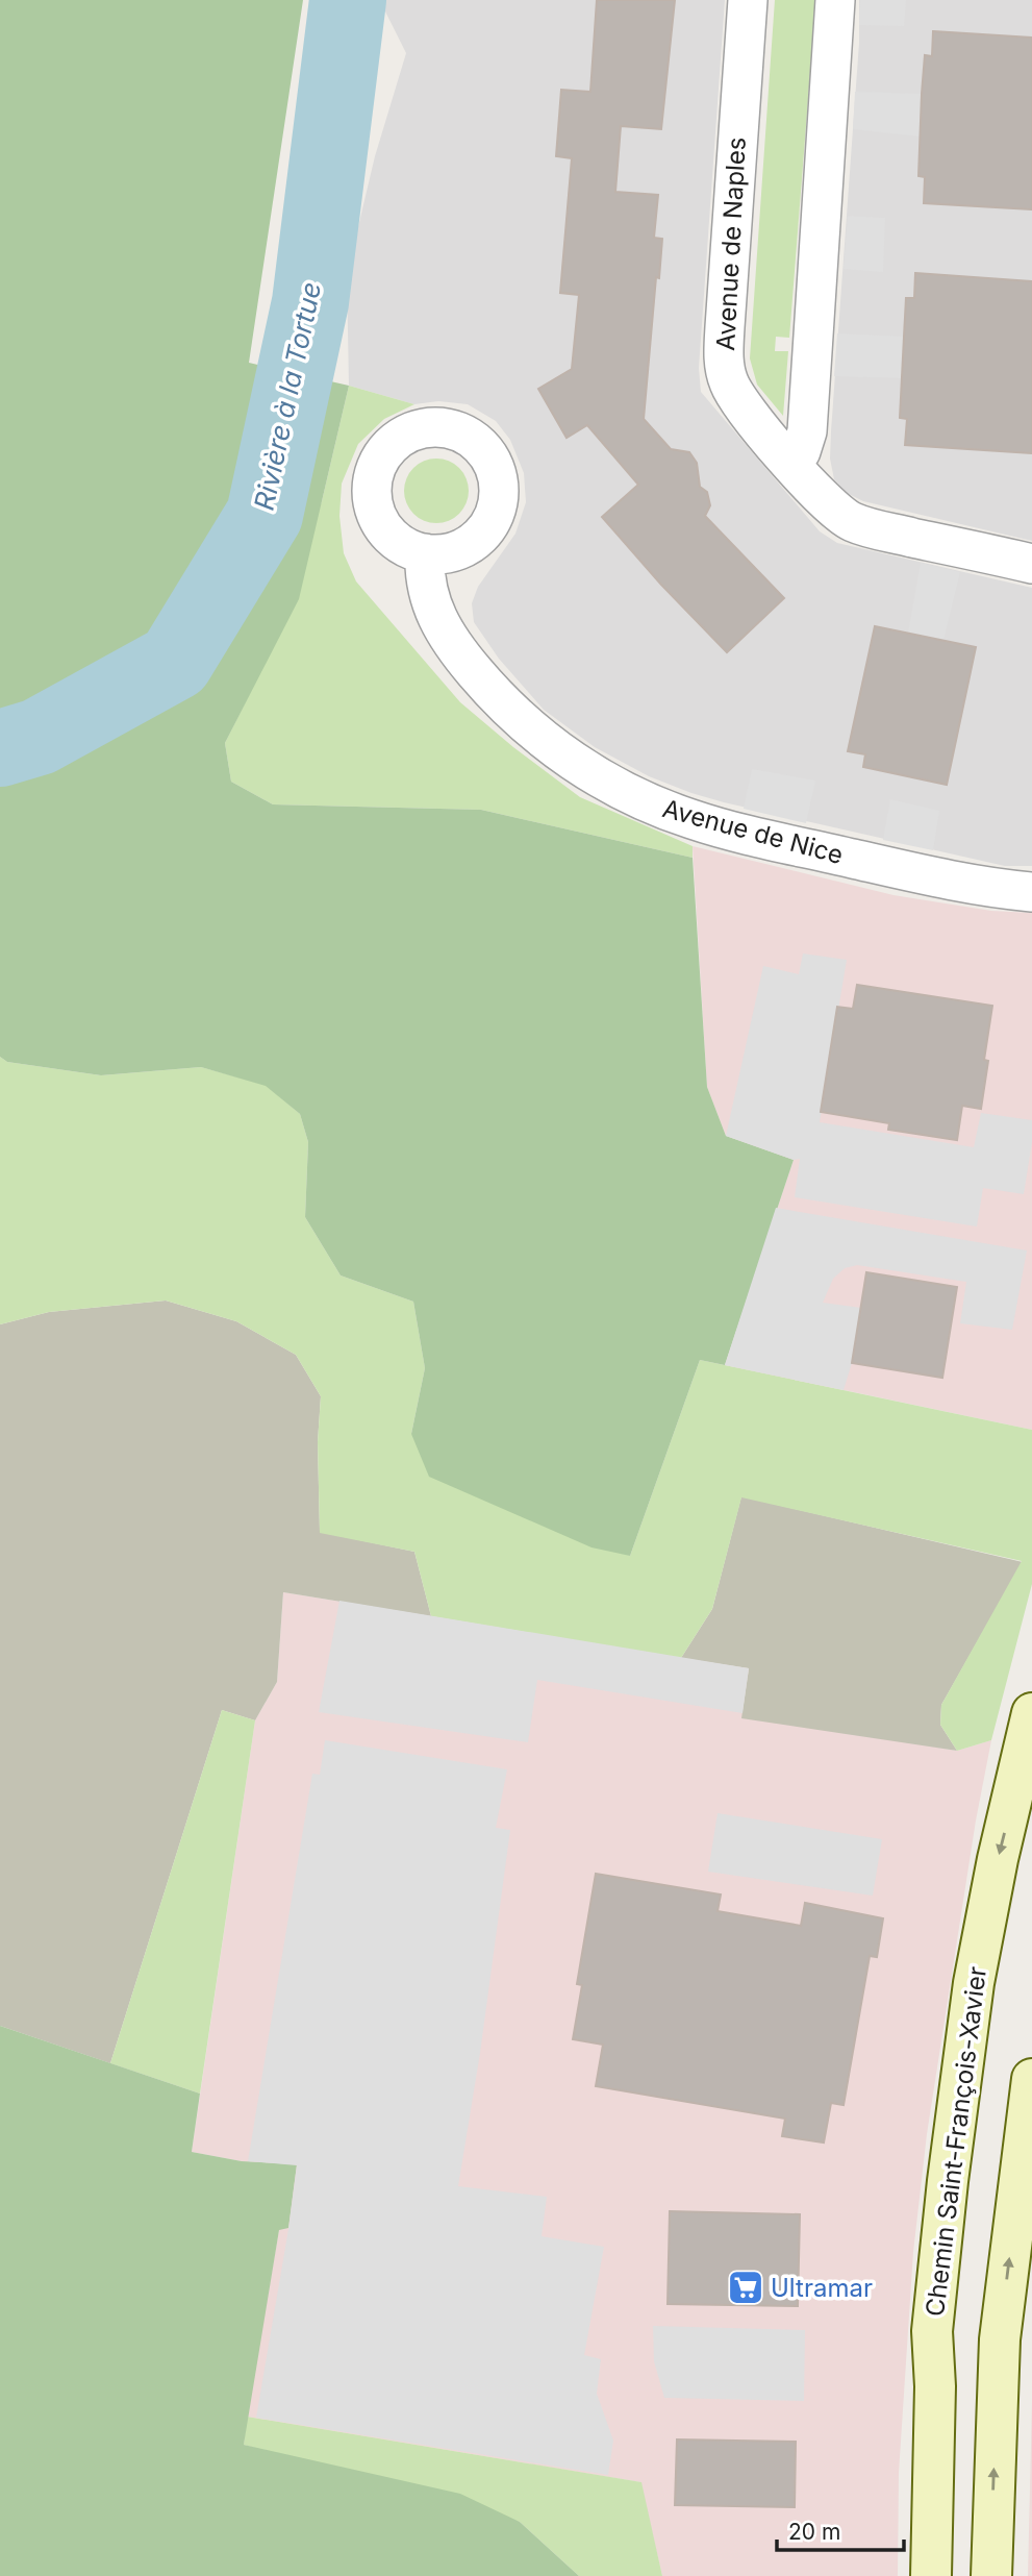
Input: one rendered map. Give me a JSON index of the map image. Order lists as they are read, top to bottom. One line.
{"streets":{"street":["Avenue de Naples","Avenue de Nice","Chemin Saint-François-Xavier"]},"water":["Rivière à la Tortue"],"places":{"supermarket":["Ultramar"]},"scale_bar":"20 m"}
